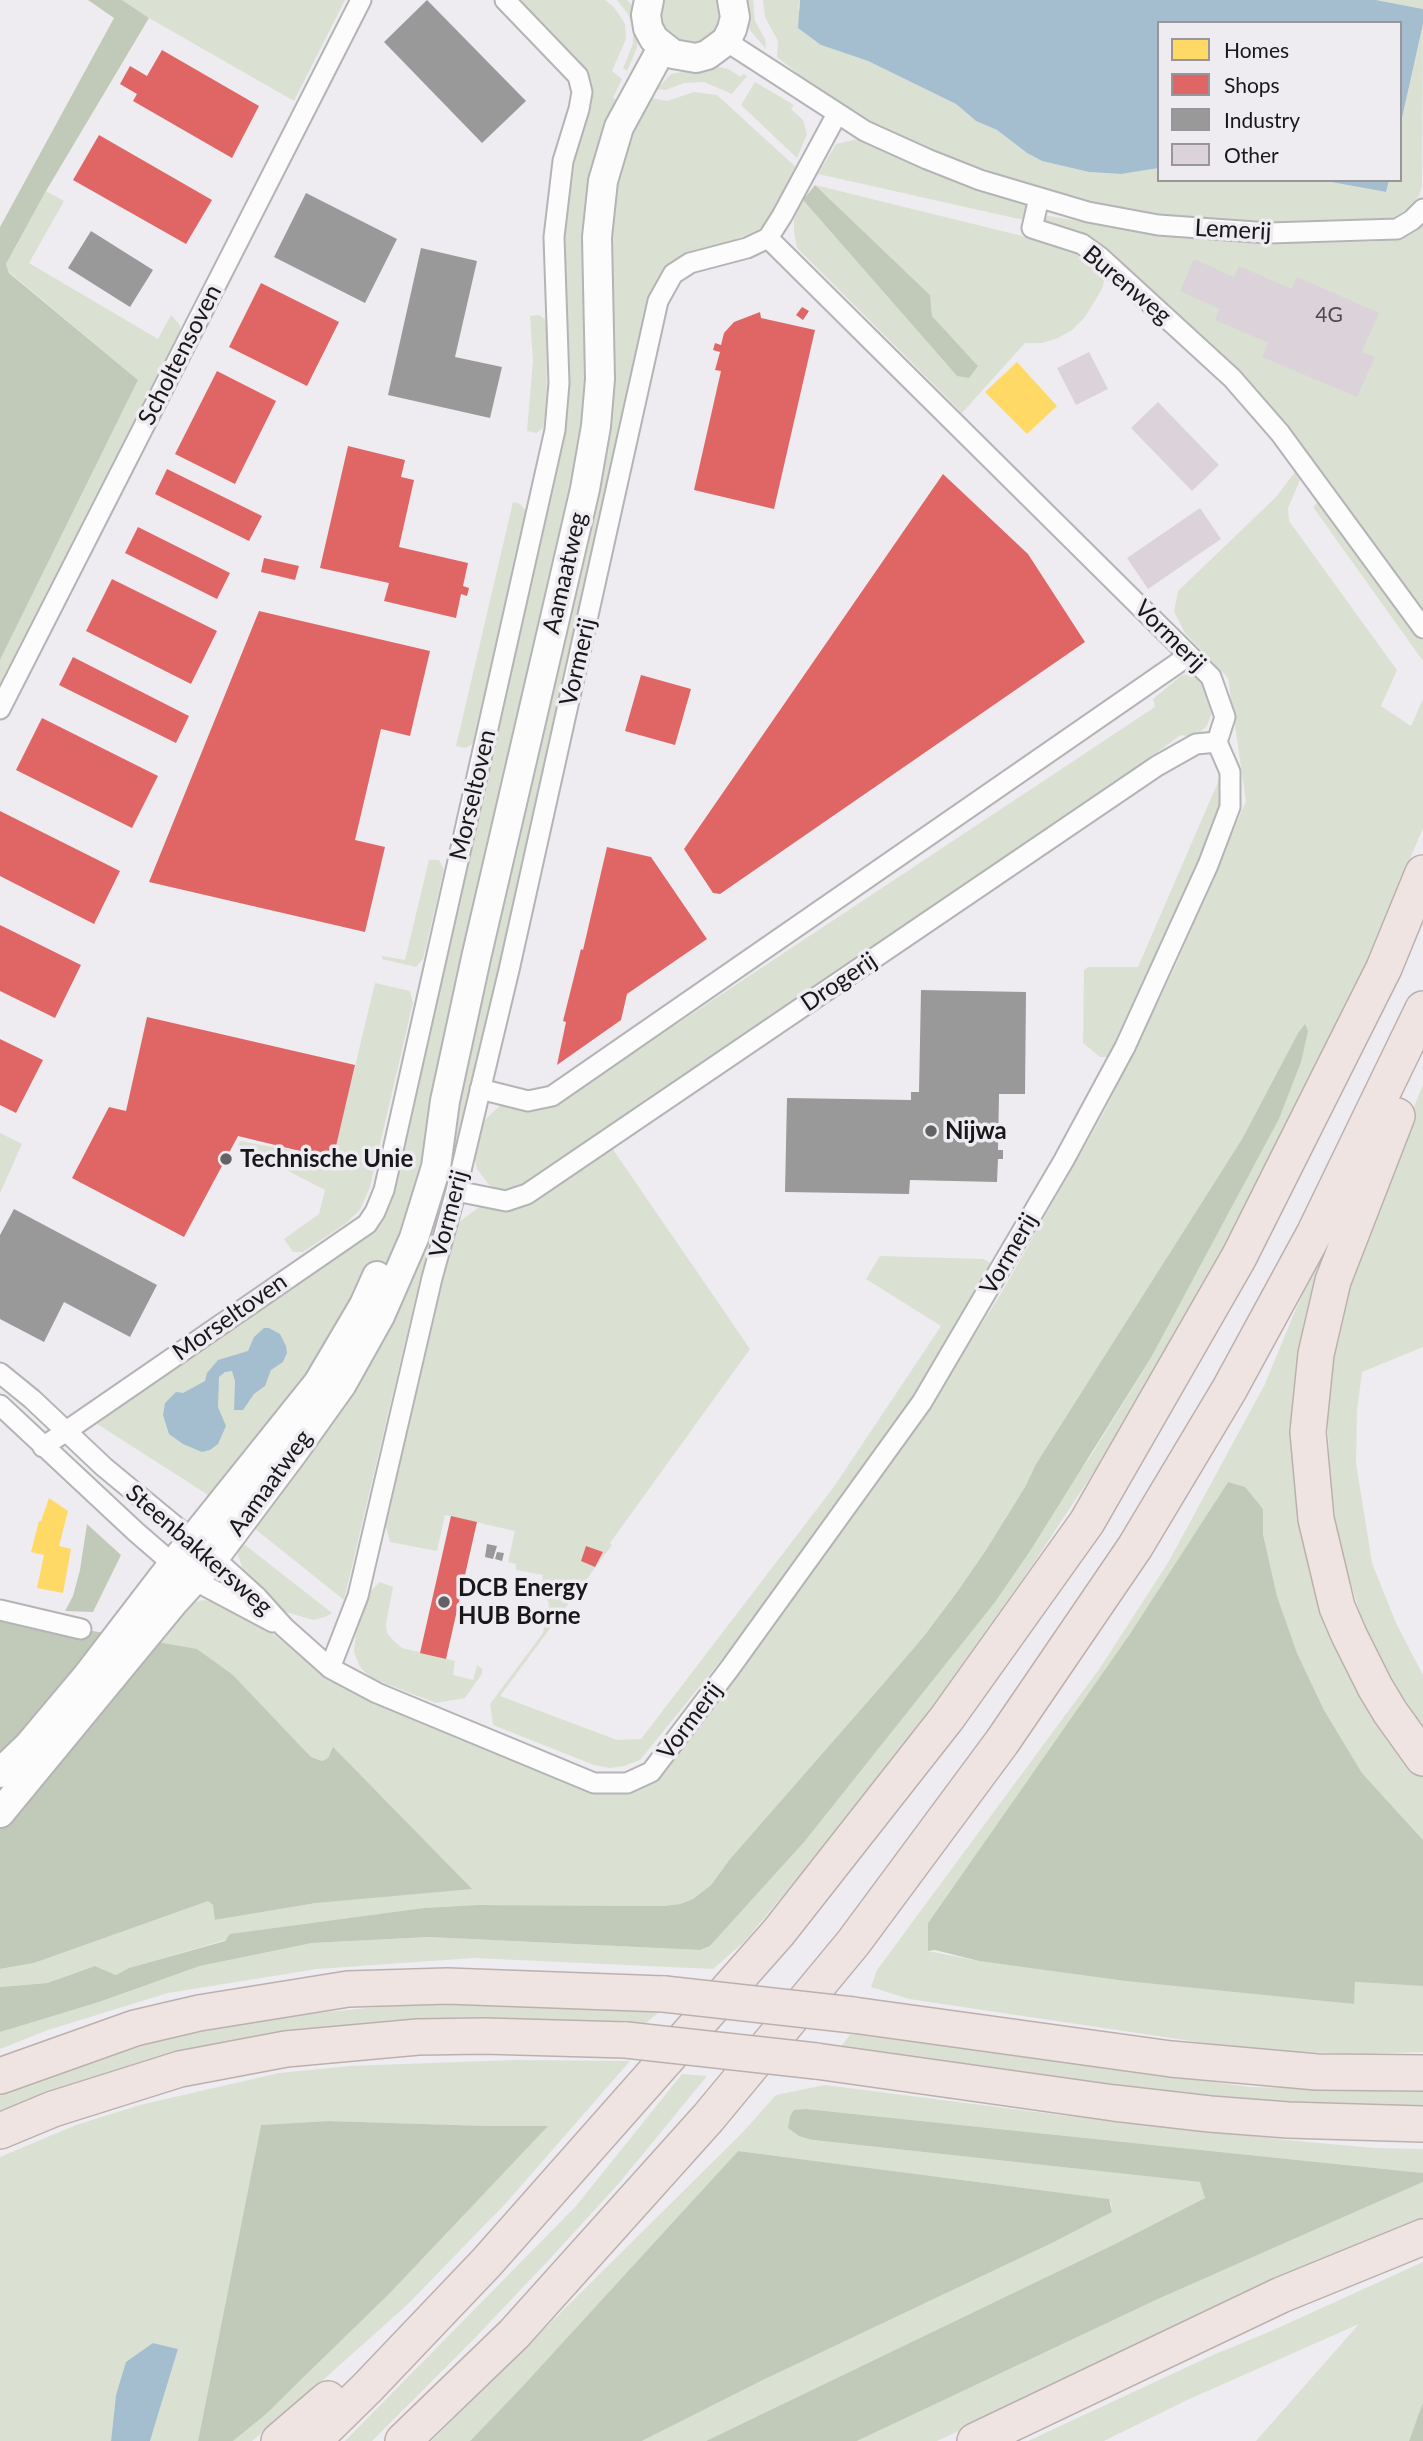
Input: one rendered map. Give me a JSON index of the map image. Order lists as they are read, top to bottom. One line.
{"streets":{"main road":["Aamaatweg"],"street":["Lemerij","Burenweg","Scholtensoven","Vormerij","Morseltoven","Drogerij","Steenbakkersweg"]},"crossings":[["Lemerij","Burenweg"],["Aamaatweg","Steenbakkersweg"],["Vormerij","Drogerij"],["Morseltoven","Steenbakkersweg"]],"places":["Nijwa","Technische Unie","DCB Energy HUB Borne"],"house_numbers":["4G"],"legend":["Homes","Shops","Industry","Other"]}
